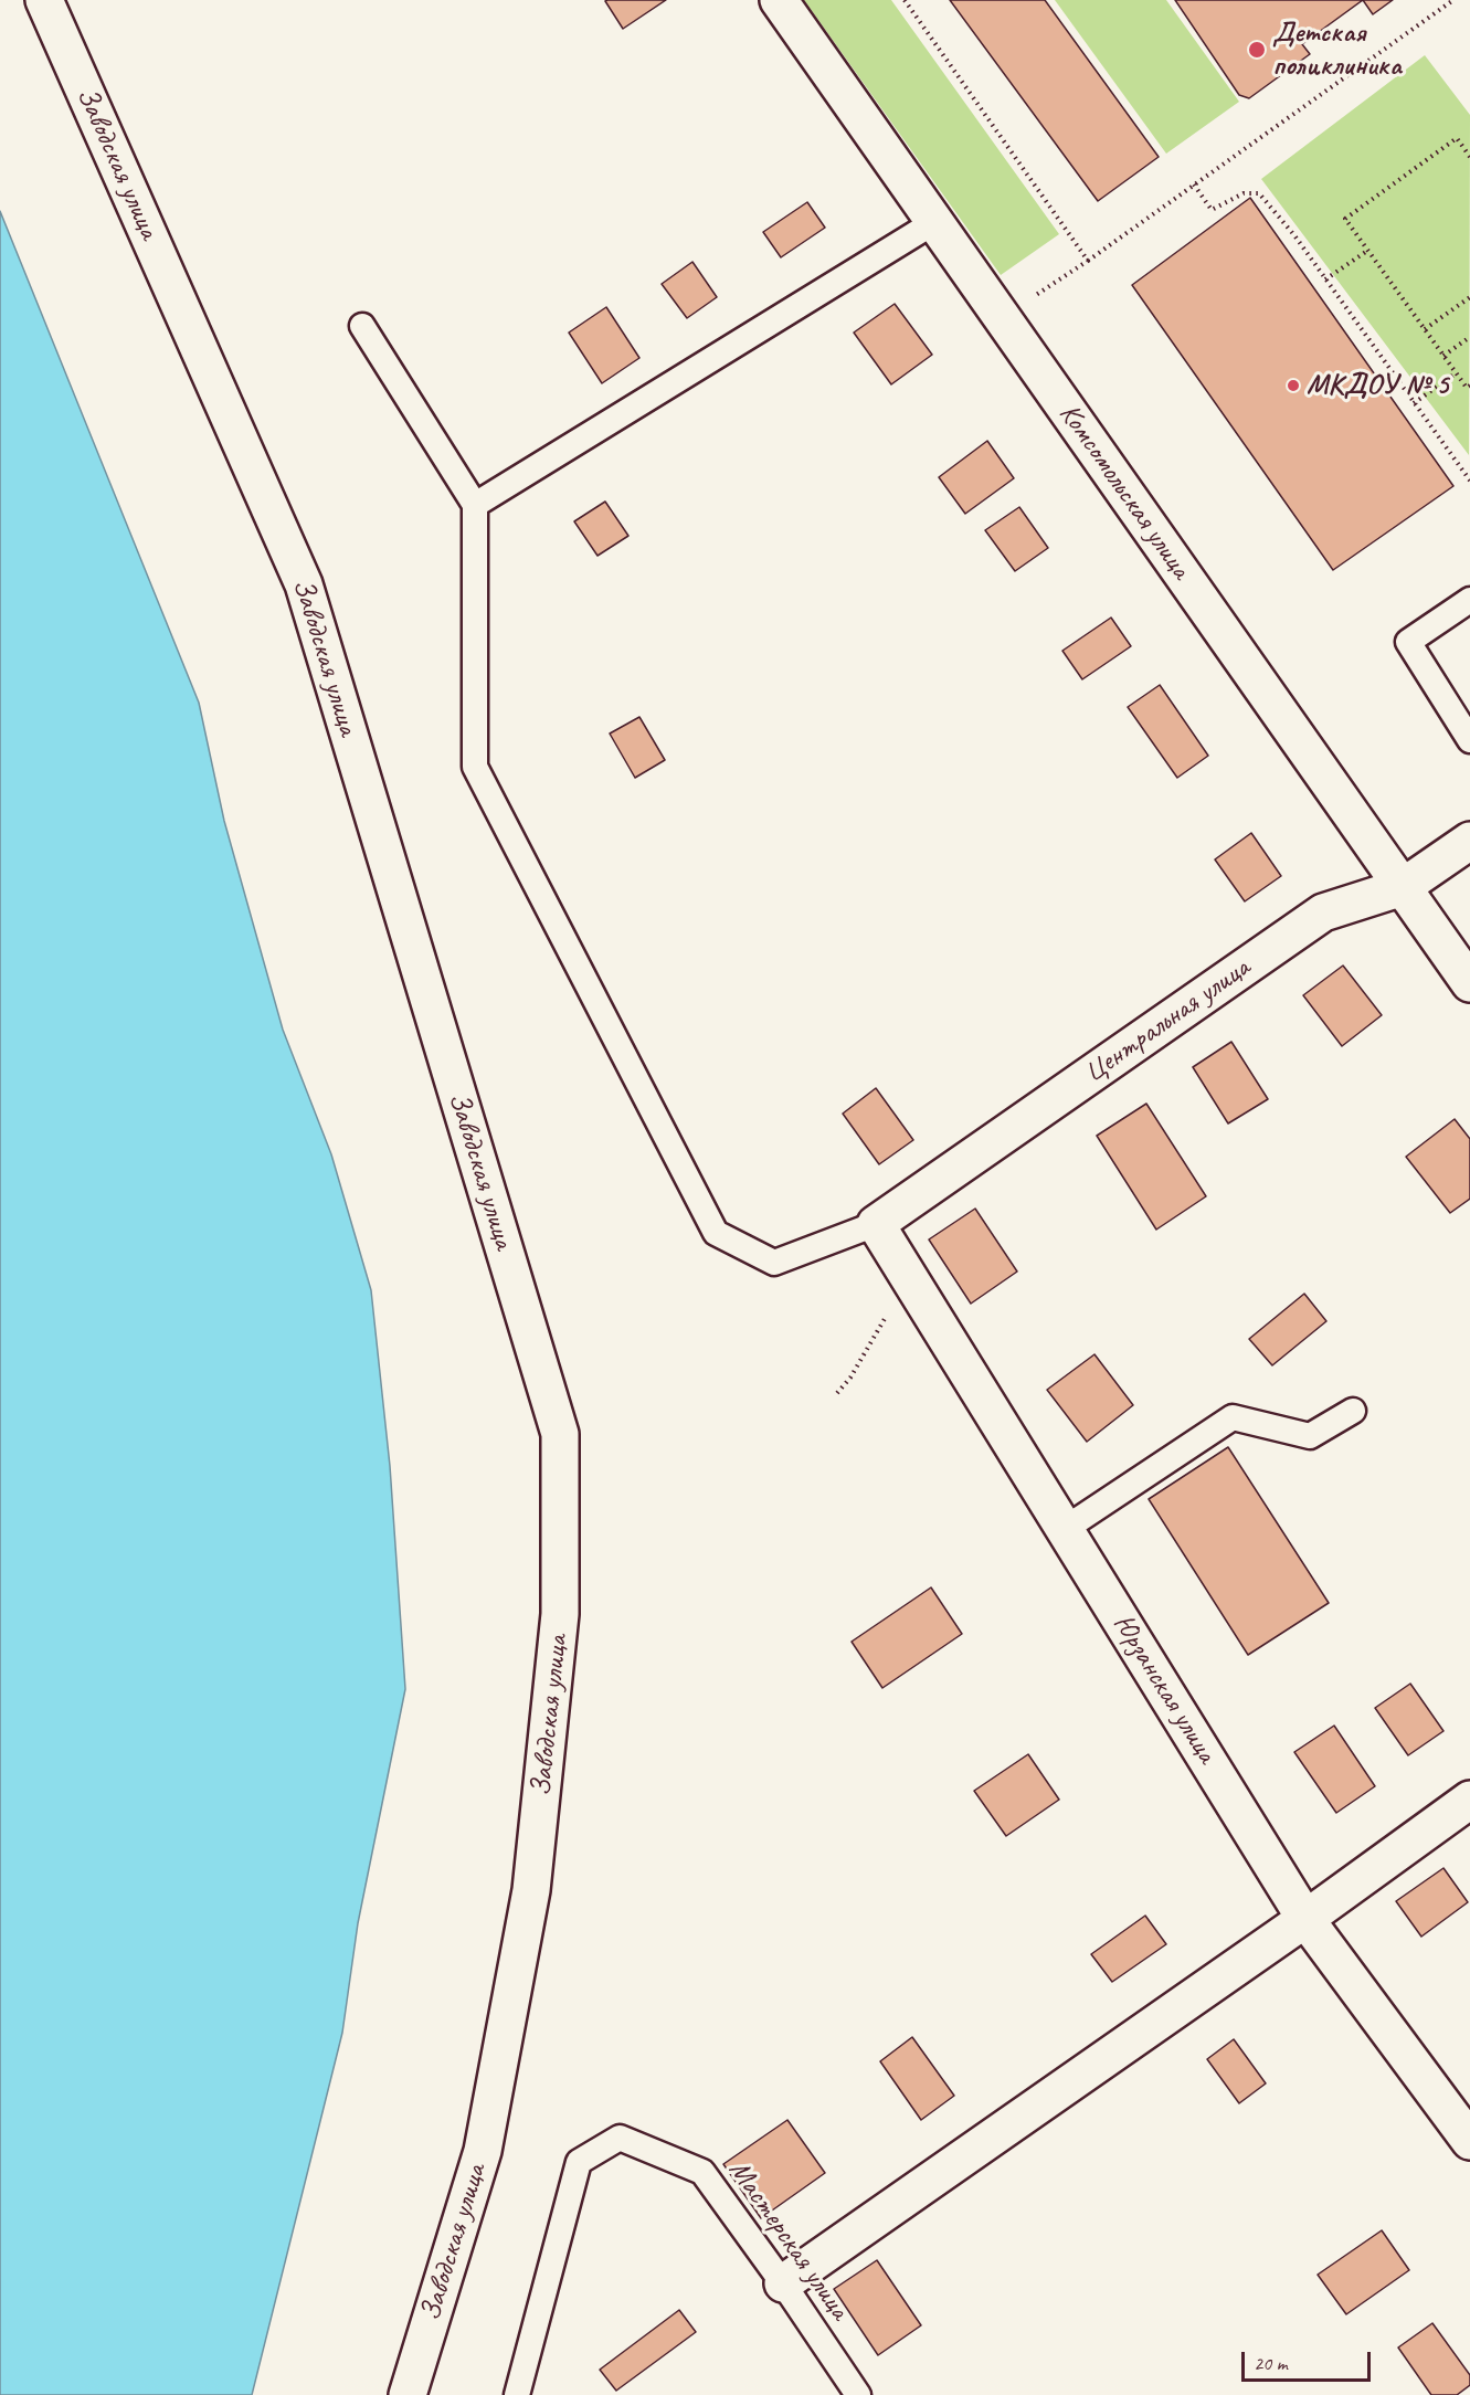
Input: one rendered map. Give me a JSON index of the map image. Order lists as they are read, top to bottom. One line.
{"streets":{"street":["Заводская улица","Комсомольская улица","Центральная улица","Юрзанская улица"],"lane":["Мастерская улица"]},"crossings":[["Комсомольская улица","Центральная улица"],["Центральная улица","Юрзанская улица"]],"places":["Детская поликлиника","МКДОУ № 5"],"scale_bar":"20 m"}
